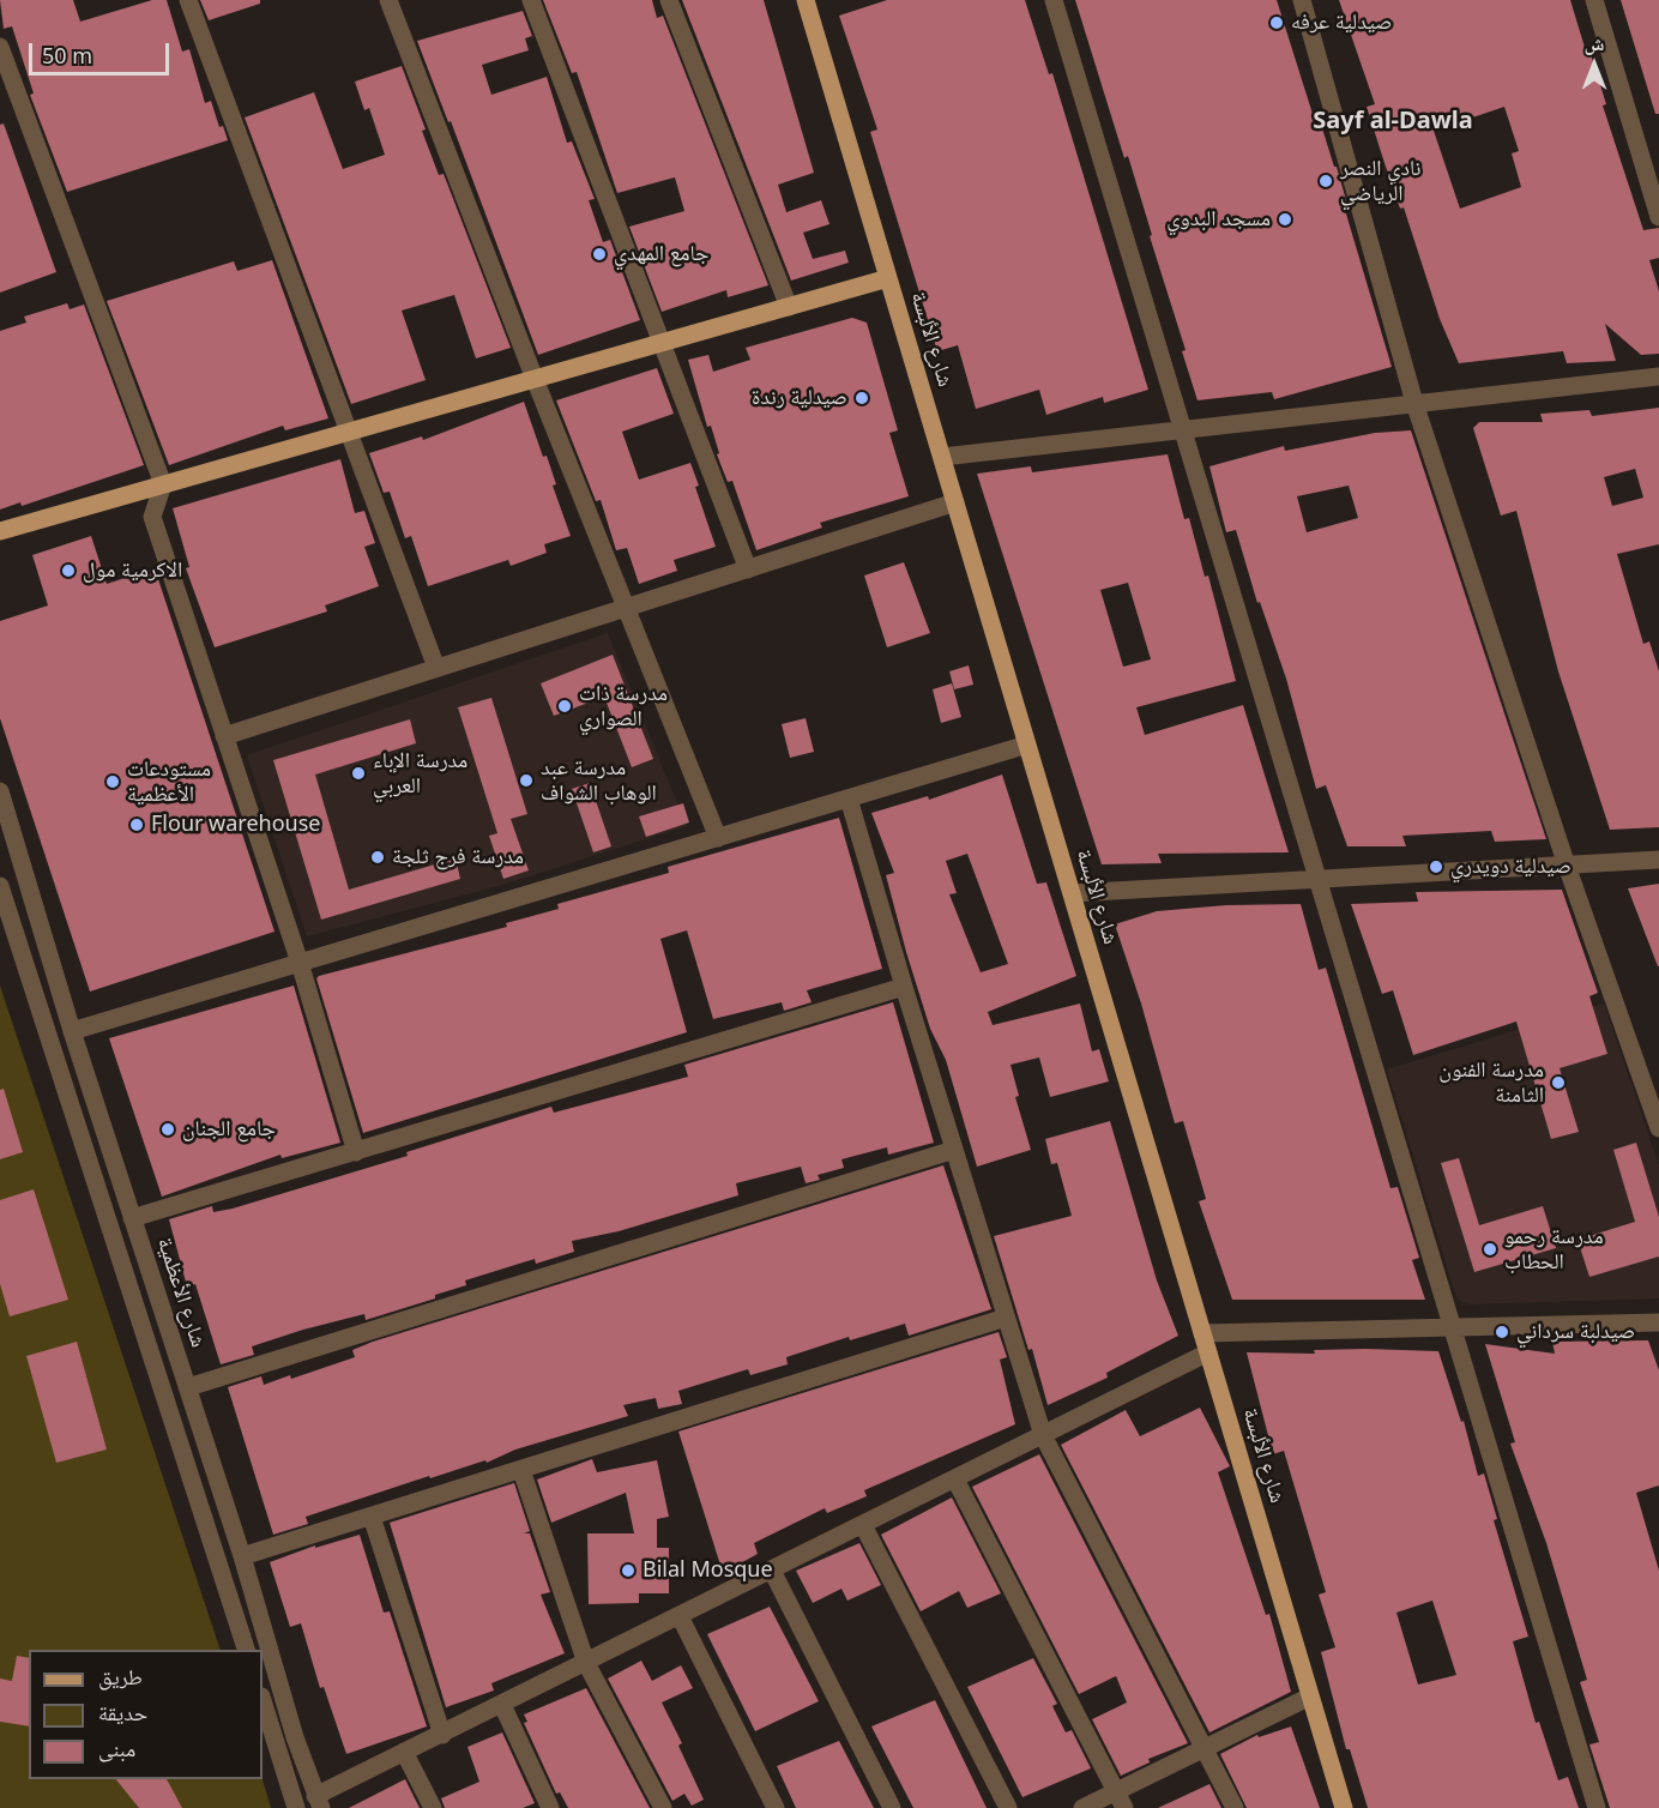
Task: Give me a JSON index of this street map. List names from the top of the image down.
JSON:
{
  "streets": {
    "main road": ["شارع الألبسة"],
    "street": ["شارع الأعظمية"]
  },
  "districts": ["Sayf al-Dawla"],
  "places": [
    "صيدلية عرفه",
    "نادي النصر الرياضي",
    "مسجد البدوي",
    "جامع المهدي",
    "صيدلية رندة",
    "الاكرمية مول",
    "مدرسة ذات الصواري",
    "مدرسة الإباء العربي",
    "مدرسة عبد الوهاب الشواف",
    "مستودعات الأعظمية",
    "Flour warehouse",
    "مدرسة فرج ثلجة",
    "صيدلية دويدري",
    "مدرسة الفنون الثامنة",
    "جامع الجنان",
    "مدرسة رحمو الحطاب",
    "صيدلبة سرداني",
    "Bilal Mosque"
  ],
  "legend": ["طريق", "حديقة", "مبنى"],
  "scale_bar": "50 m",
  "north": "top"
}
